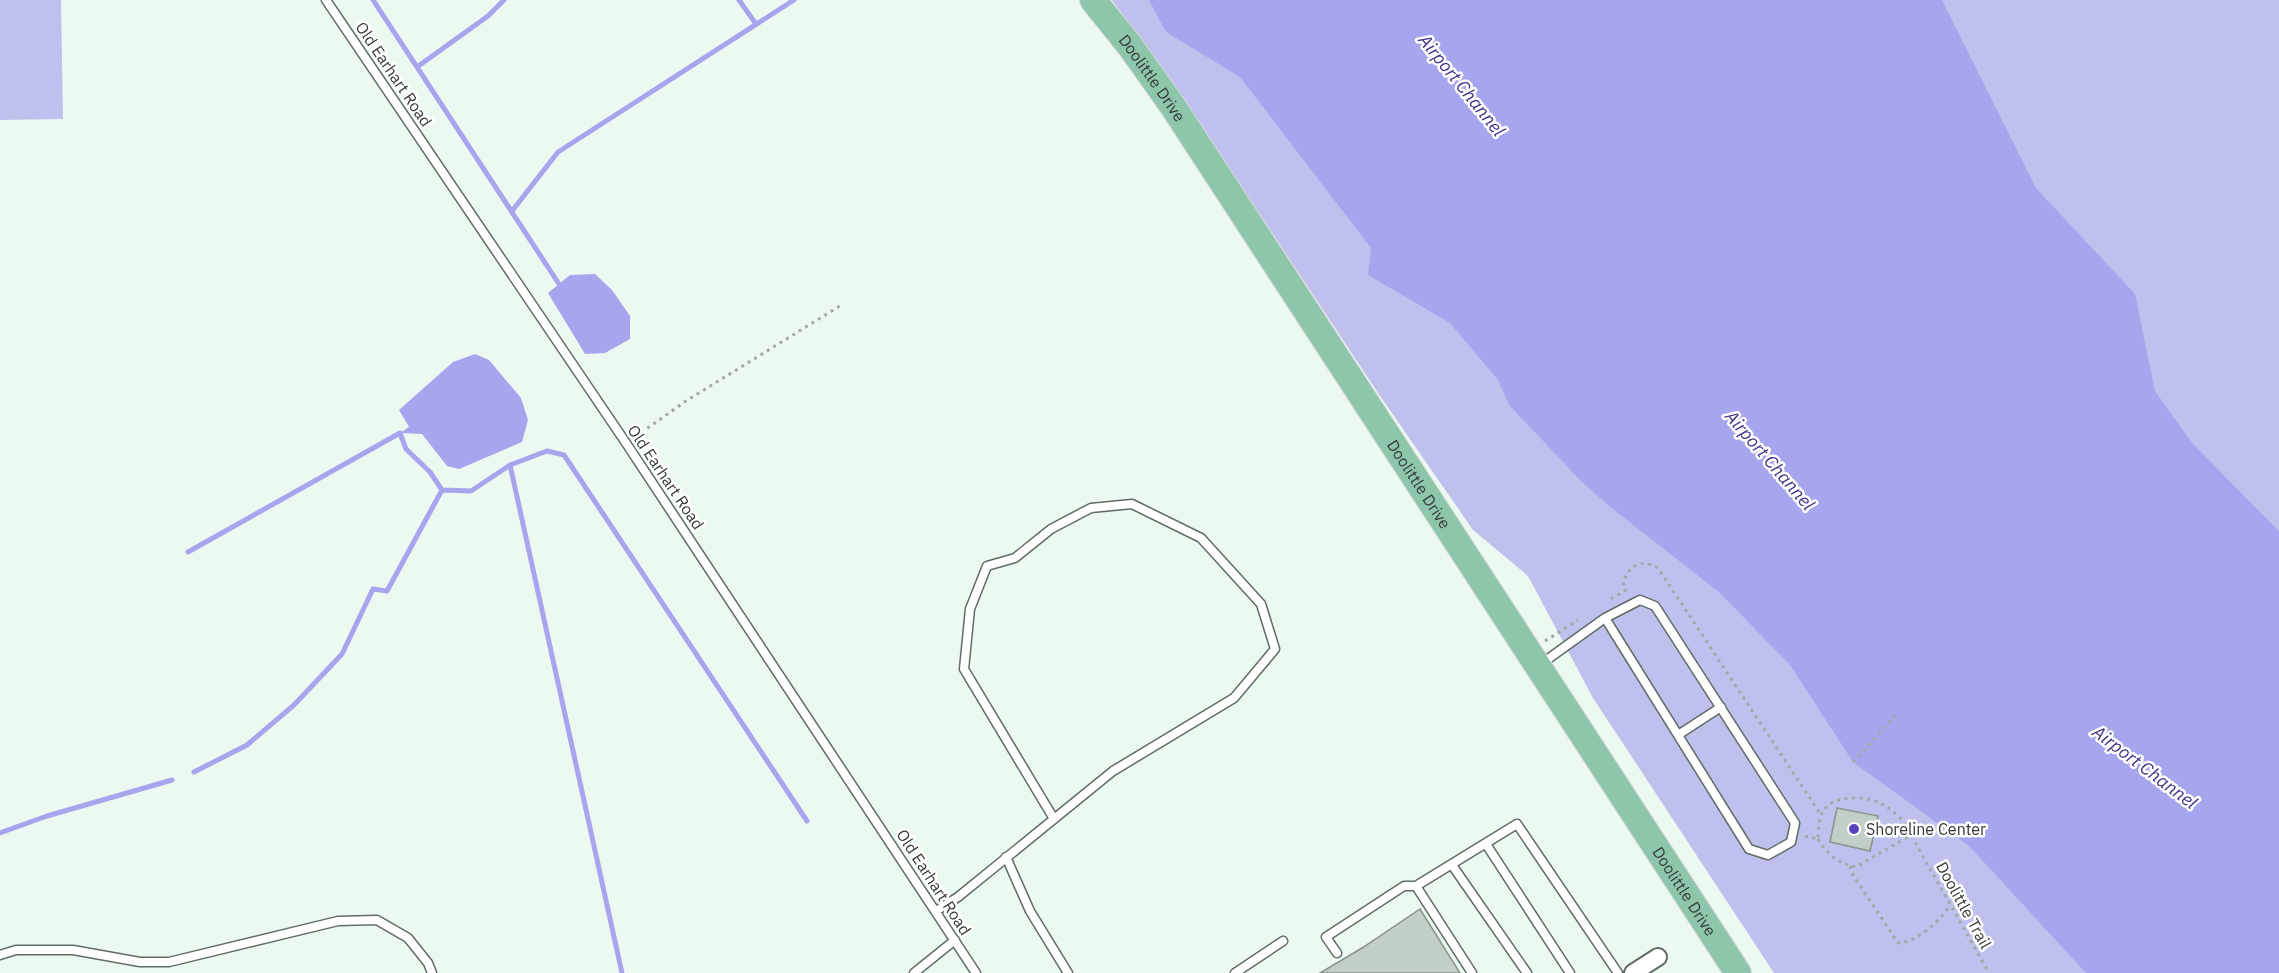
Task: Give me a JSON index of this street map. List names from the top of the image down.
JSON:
{
  "streets": {
    "main road": ["Doolittle Drive"],
    "lane": ["Old Earhart Road"],
    "path": ["Doolittle Trail"]
  },
  "water": ["Airport Channel"],
  "places": ["Shoreline Center"]
}
